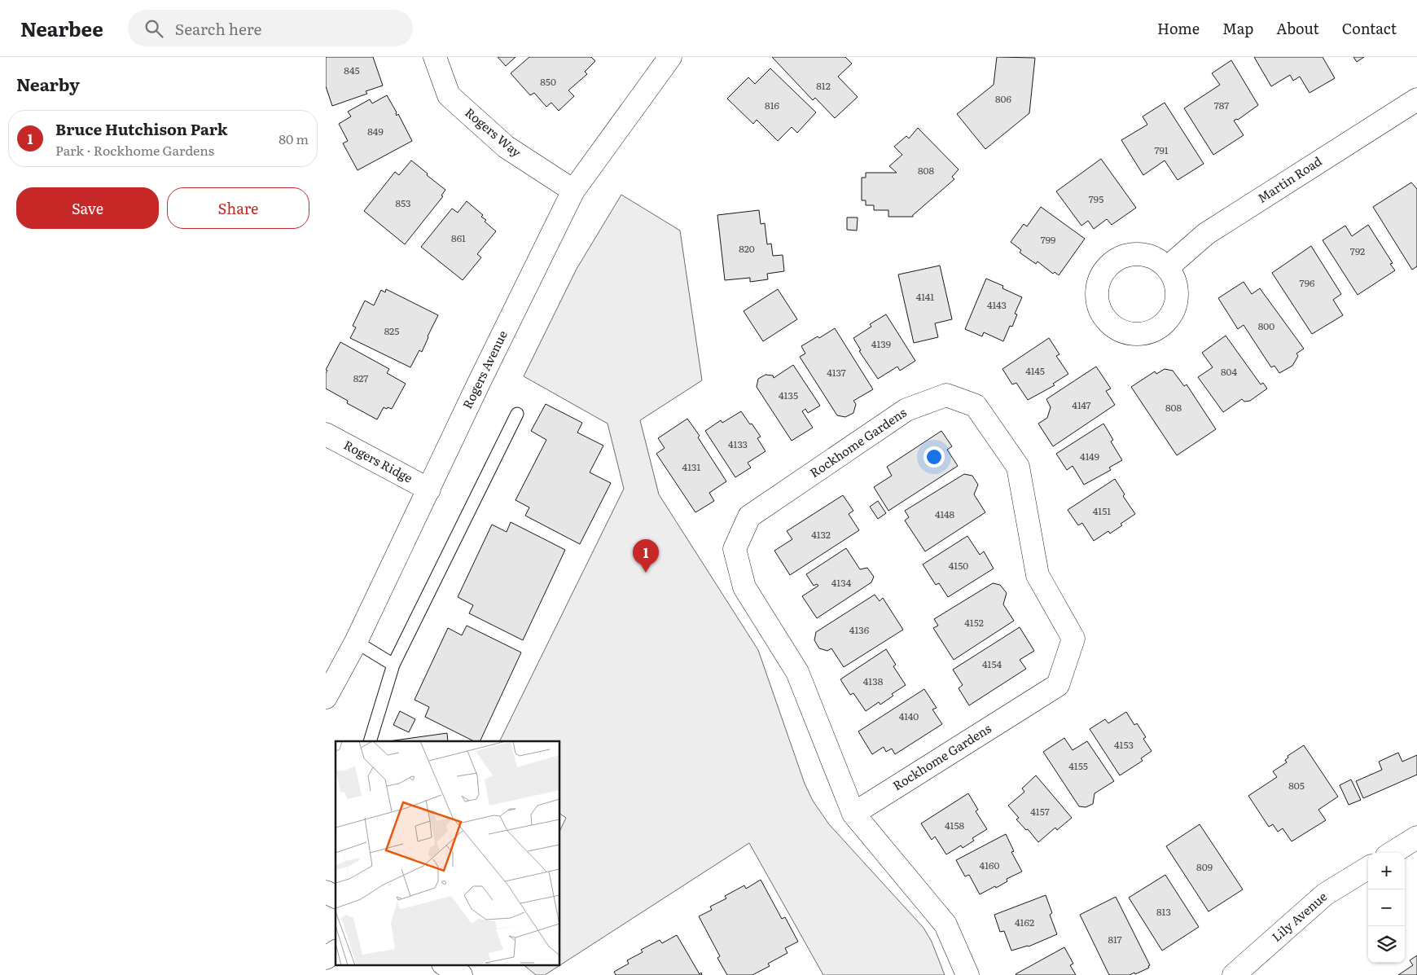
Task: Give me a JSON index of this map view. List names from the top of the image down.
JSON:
{
  "streets": {
    "street": [
      "Rogers Way",
      "Martin Road",
      "Rogers Avenue",
      "Rockhome Gardens",
      "Rogers Ridge",
      "Lily Avenue"
    ]
  },
  "crossings": [
    ["Rogers Way", "Rogers Avenue"],
    ["Rogers Avenue", "Rogers Ridge"]
  ],
  "house_numbers": [
    "845",
    "850",
    "812",
    "806",
    "816",
    "787",
    "849",
    "791",
    "808",
    "795",
    "853",
    "861",
    "799",
    "820",
    "792",
    "796",
    "4141",
    "4143",
    "800",
    "825",
    "4139",
    "4145",
    "804",
    "4137",
    "827",
    "4135",
    "4147",
    "808",
    "4133",
    "4149",
    "4131",
    "4151",
    "4148",
    "4132",
    "4150",
    "4134",
    "4152",
    "4136",
    "4154",
    "4138",
    "4140",
    "4153",
    "4155",
    "805",
    "4157",
    "4158",
    "4160",
    "809",
    "813",
    "4162",
    "817"
  ],
  "page": {
    "header": "Nearbee",
    "search": "Search here",
    "nav": [
      "Home",
      "Map",
      "About",
      "Contact"
    ],
    "heading": "Nearby",
    "list": [
      {
        "mark": "1",
        "name": "Bruce Hutchison Park",
        "note": "Park · Rockhome Gardens",
        "value": "80 m"
      }
    ],
    "buttons": ["Save", "Share"],
    "pins": "1",
    "map_buttons": ["+", "−"]
  }
}
